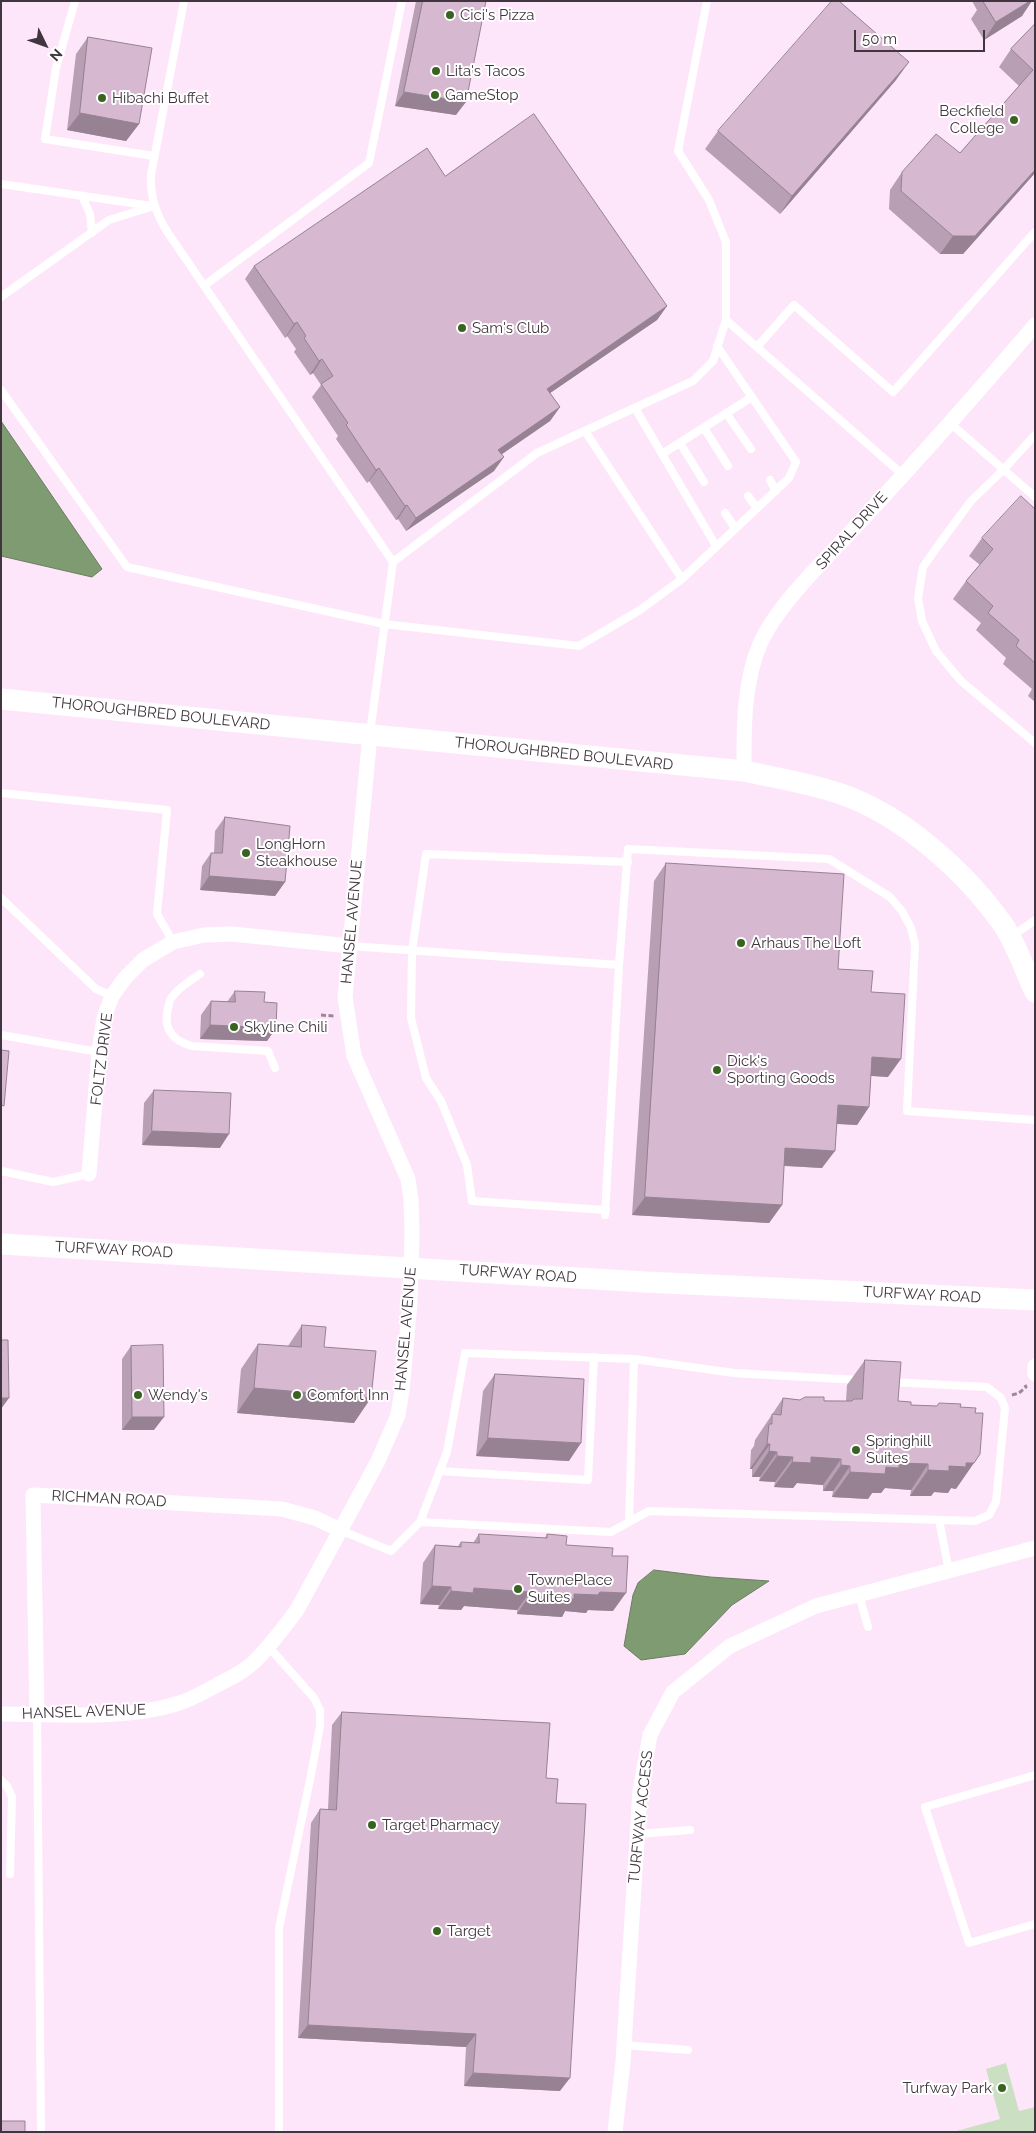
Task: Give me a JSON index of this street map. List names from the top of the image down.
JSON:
{
  "streets": {
    "main road": ["THOROUGHBRED BOULEVARD", "TURFWAY ROAD"],
    "street": [
      "SPIRAL DRIVE",
      "HANSEL AVENUE",
      "FOLTZ DRIVE",
      "RICHMAN ROAD",
      "TURFWAY ACCESS"
    ]
  },
  "crossings": [
    ["SPIRAL DRIVE", "THOROUGHBRED BOULEVARD"],
    ["THOROUGHBRED BOULEVARD", "HANSEL AVENUE"],
    ["HANSEL AVENUE", "FOLTZ DRIVE"],
    ["HANSEL AVENUE", "TURFWAY ROAD"],
    ["HANSEL AVENUE", "RICHMAN ROAD"]
  ],
  "places": [
    "Cici's Pizza",
    "Lita's Tacos",
    "GameStop",
    "Hibachi Buffet",
    "Beckfield College",
    "Sam's Club",
    "LongHorn Steakhouse",
    "Arhaus The Loft",
    "Skyline Chili",
    "Dick's Sporting Goods",
    "Wendy's",
    "Comfort Inn",
    "Springhill Suites",
    "TownePlace Suites",
    "Target Pharmacy",
    "Target",
    "Turfway Park"
  ],
  "scale_bar": "50 m",
  "north": "bottom right"
}
